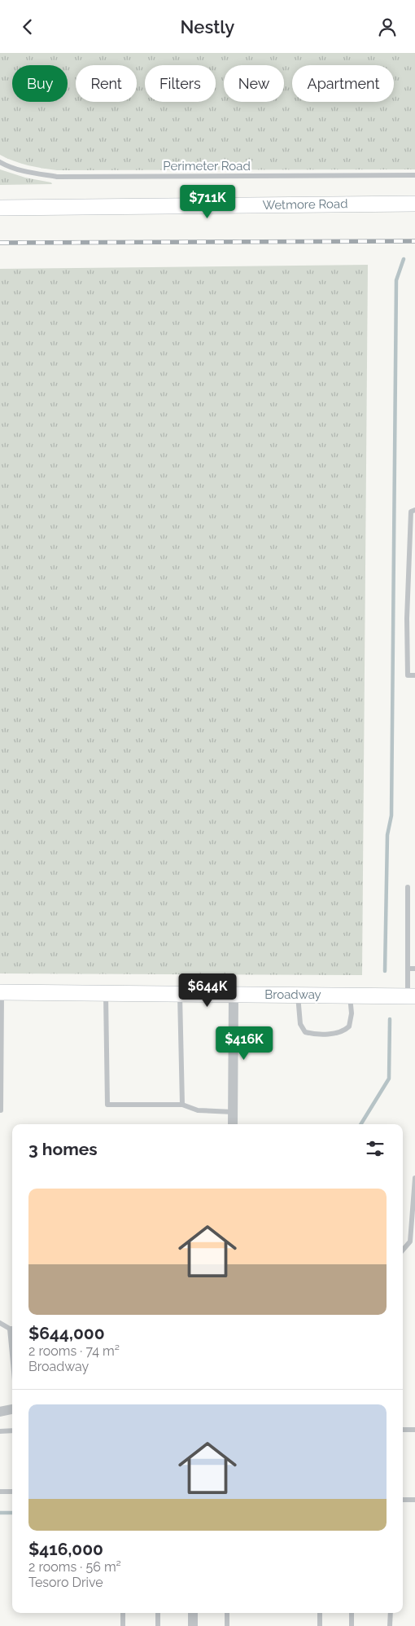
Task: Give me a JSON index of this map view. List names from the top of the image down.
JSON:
{
  "streets": {
    "main road": ["Wetmore Road", "Broadway"],
    "lane": ["Perimeter Road"]
  },
  "page": {
    "header": "Nestly",
    "chip": [
      "Buy",
      "Rent",
      "Filters",
      "New",
      "Apartment"
    ],
    "price": ["$711K", "$644K", "$416K"],
    "heading": "3 homes",
    "list": [
      {
        "name": "$644,000",
        "note": "2 rooms · 74 m² · Broadway"
      },
      {
        "name": "$416,000",
        "note": "2 rooms · 56 m² · Tesoro Drive"
      }
    ]
  }
}
